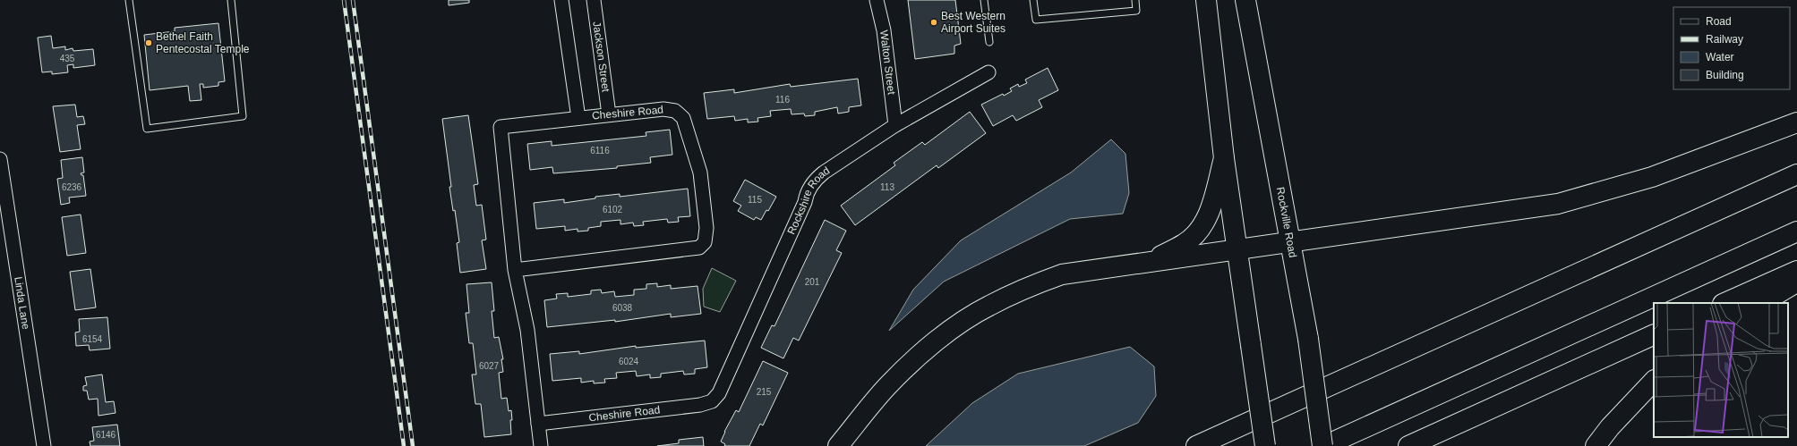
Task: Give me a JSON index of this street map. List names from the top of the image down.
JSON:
{
  "streets": {
    "main road": ["Rockville Road"],
    "street": [
      "Jackson Street",
      "Walton Street",
      "Cheshire Road",
      "Rockshire Road",
      "Linda Lane"
    ]
  },
  "crossings": [
    ["Jackson Street", "Cheshire Road"],
    ["Walton Street", "Rockshire Road"],
    ["Cheshire Road", "Rockshire Road"]
  ],
  "places": ["Best Western Airport Suites", "Bethel Faith Pentecostal Temple"],
  "house_numbers": [
    "435",
    "116",
    "6116",
    "6236",
    "113",
    "115",
    "6102",
    "201",
    "6038",
    "6154",
    "6024",
    "6027",
    "215",
    "6146"
  ],
  "legend": [
    "Road",
    "Railway",
    "Water",
    "Building"
  ]
}
